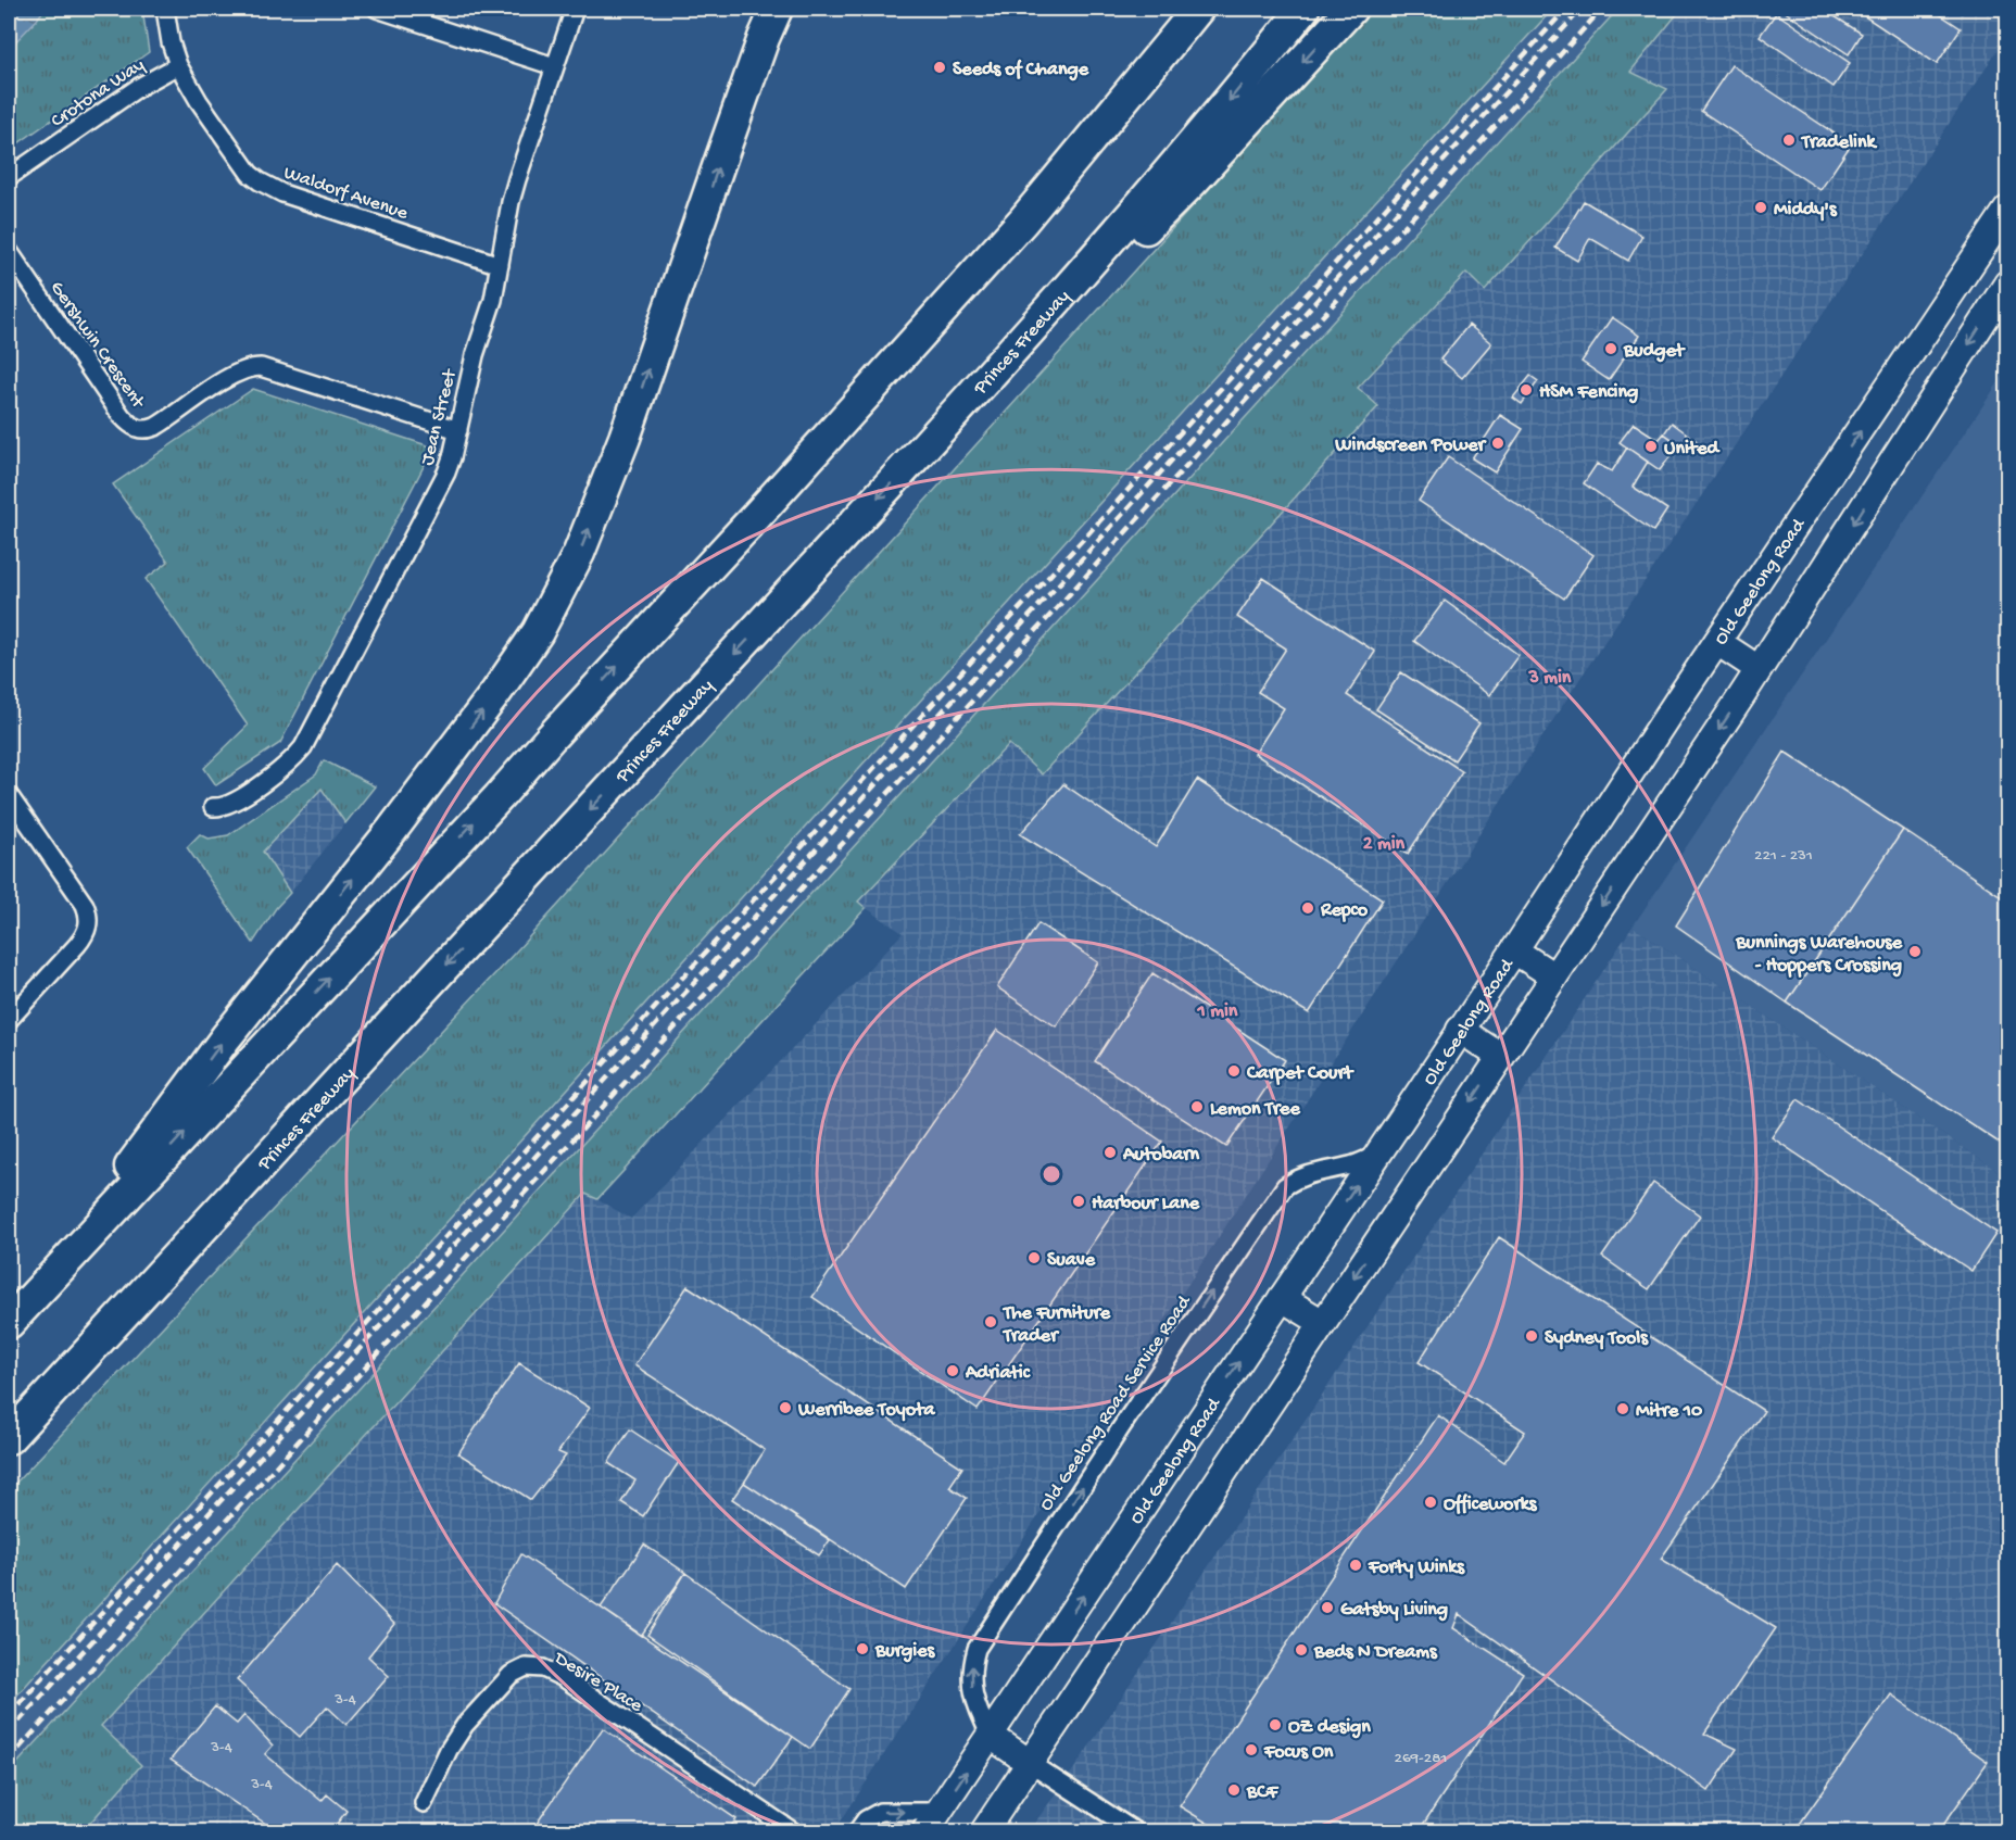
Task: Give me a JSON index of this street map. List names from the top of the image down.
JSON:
{
  "streets": {
    "highway": ["Princes Freeway"],
    "main road": ["Old Geelong Road"],
    "street": [
      "Crotona Way",
      "Waldorf Avenue",
      "Gershwin Crescent",
      "Jean Street",
      "Old Geelong Road Service Road",
      "Desire Place"
    ]
  },
  "crossings": [
    ["Crotona Way", "Waldorf Avenue"],
    ["Waldorf Avenue", "Jean Street"],
    ["Gershwin Crescent", "Jean Street"],
    ["Old Geelong Road", "Old Geelong Road Service Road"]
  ],
  "one_way": ["Old Geelong Road Service Road"],
  "places": [
    "Seeds of Change",
    "Tradelink",
    "Middy's",
    "Budget",
    "HSM Fencing",
    "Windscreen Power",
    "United",
    "Repco",
    "Bunnings Warehouse - Hoppers Crossing",
    "Carpet Court",
    "Lemon Tree",
    "Autobarn",
    "Harbour Lane",
    "Suave",
    "The Furniture Trader",
    "Sydney Tools",
    "Adriatic",
    "Werribee Toyota",
    "Mitre 10",
    "Officeworks",
    "Forty Winks",
    "Gatsby Living",
    "Burgies",
    "Beds N Dreams",
    "OZ design",
    "Focus On",
    "BCF"
  ],
  "house_numbers": [
    "221 - 231",
    "3-4",
    "3-4",
    "269-281",
    "3-4"
  ],
  "rings": ["3 min", "2 min", "1 min"]
}
